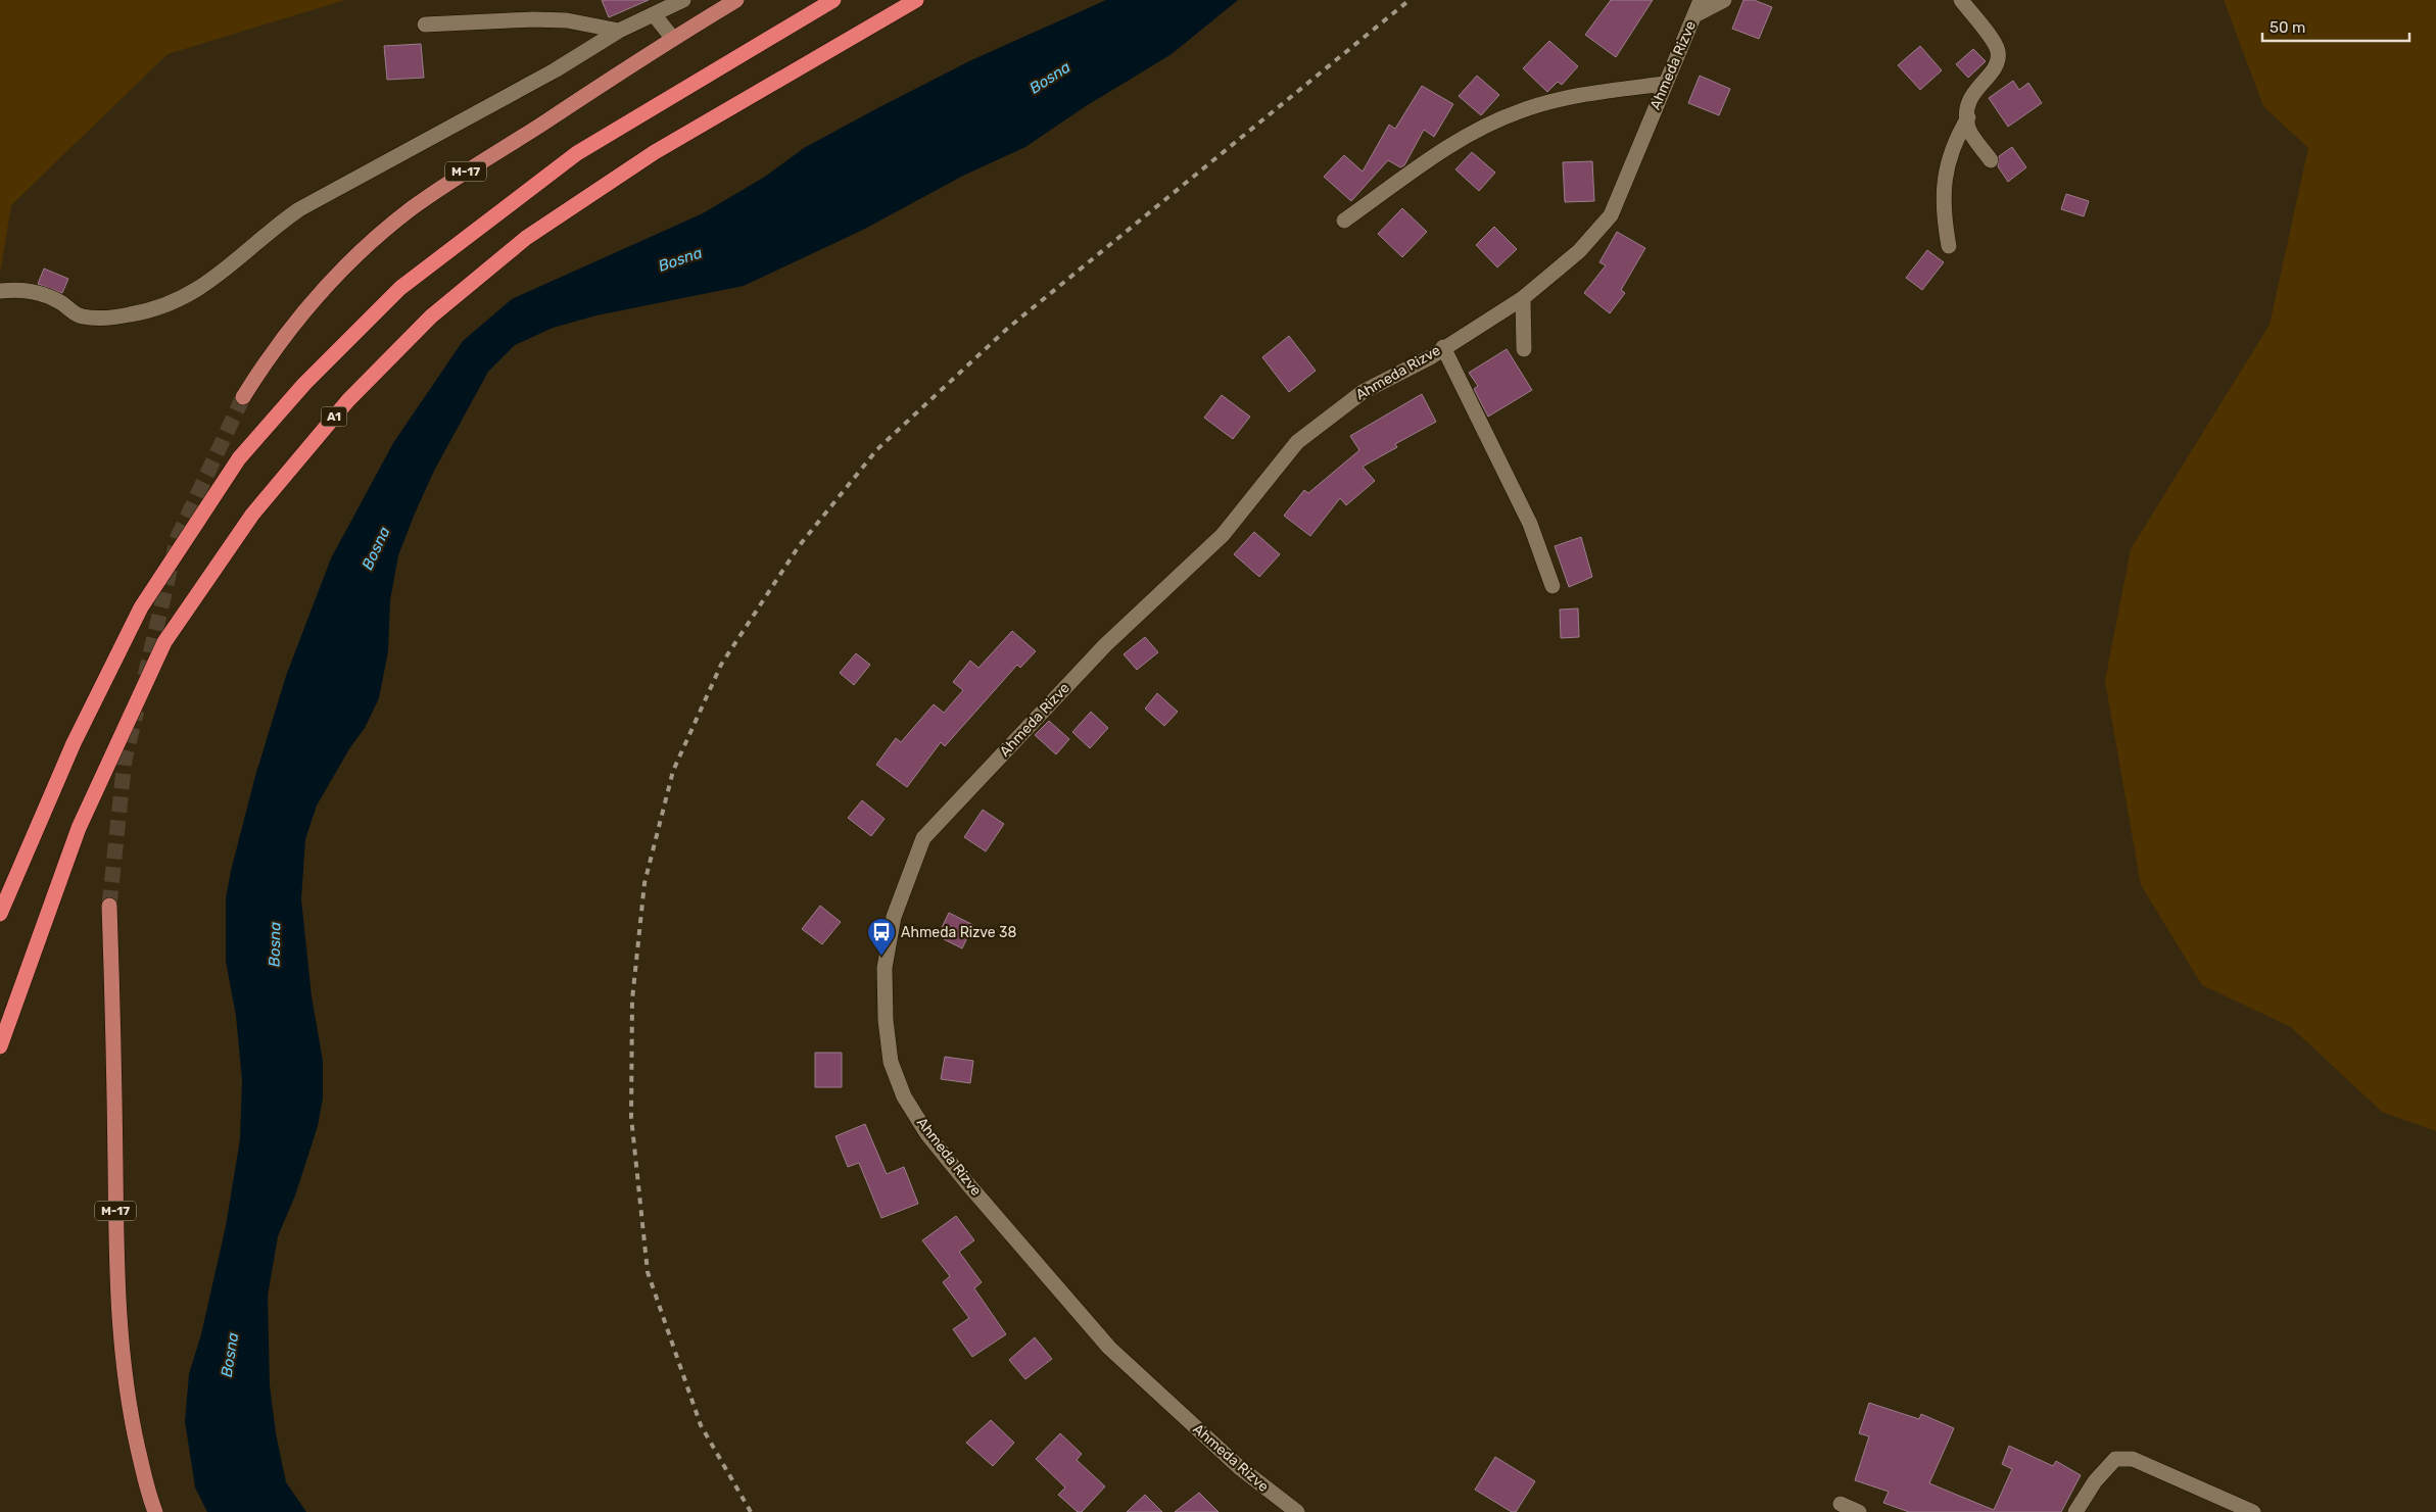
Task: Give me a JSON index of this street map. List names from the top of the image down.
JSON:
{
  "streets": {
    "highway": ["A1"],
    "main road": ["M-17"],
    "street": ["Ahmeda Rizve"]
  },
  "water": ["Bosna"],
  "places": {
    "bus stop": ["Ahmeda Rizve 38"]
  },
  "scale_bar": "50 m"
}
